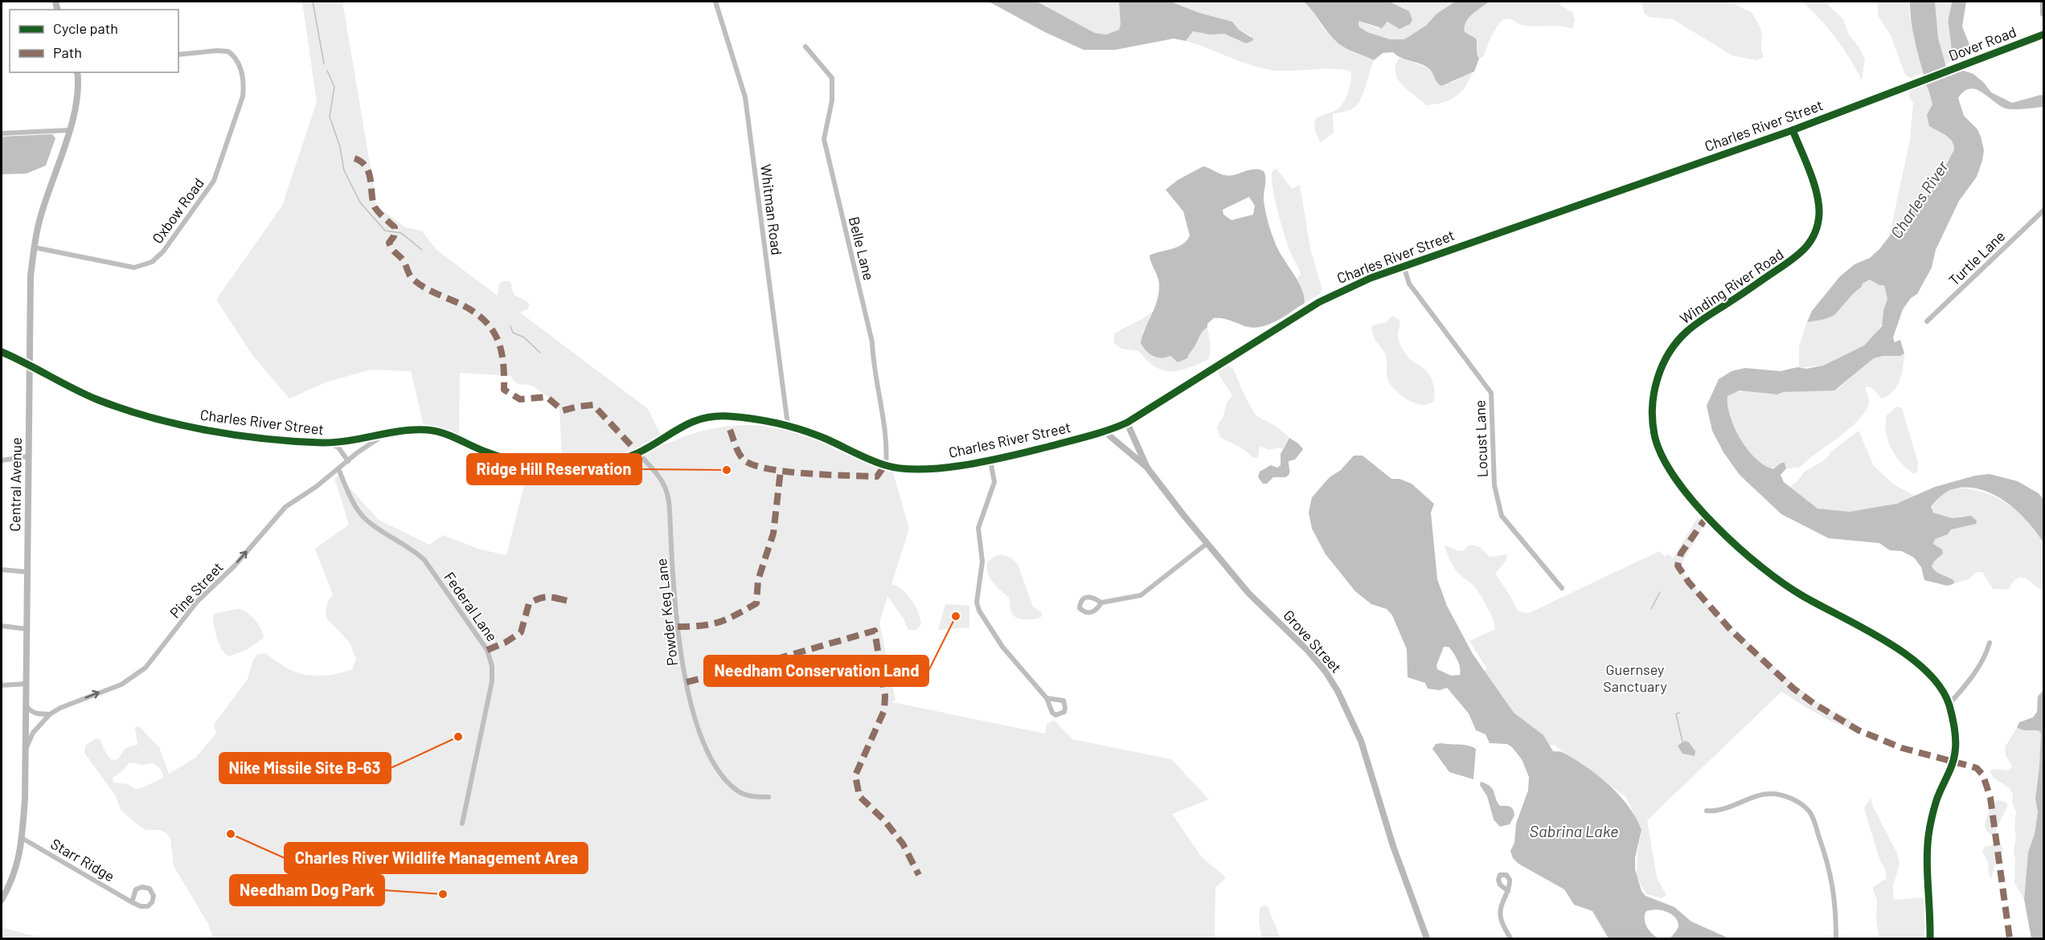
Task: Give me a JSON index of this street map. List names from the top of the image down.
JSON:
{
  "streets": {
    "street": [
      "Dover Road",
      "Charles River Street",
      "Whitman Road",
      "Oxbow Road",
      "Belle Lane",
      "Turtle Lane",
      "Winding River Road",
      "Locust Lane",
      "Central Avenue",
      "Pine Street",
      "Federal Lane",
      "Powder Keg Lane",
      "Grove Street",
      "Starr Ridge"
    ]
  },
  "crossings": [
    ["Dover Road", "Charles River Street"],
    ["Charles River Street", "Whitman Road"],
    ["Charles River Street", "Belle Lane"],
    ["Charles River Street", "Winding River Road"],
    ["Charles River Street", "Locust Lane"],
    ["Charles River Street", "Central Avenue"],
    ["Charles River Street", "Pine Street"],
    ["Charles River Street", "Powder Keg Lane"],
    ["Charles River Street", "Grove Street"],
    ["Oxbow Road", "Central Avenue"],
    ["Central Avenue", "Pine Street"],
    ["Central Avenue", "Starr Ridge"],
    ["Pine Street", "Federal Lane"]
  ],
  "one_way": ["Pine Street"],
  "water": ["Charles River", "Sabrina Lake"],
  "parks": ["Guernsey Sanctuary"],
  "places": [
    "Ridge Hill Reservation",
    "Needham Conservation Land",
    "Nike Missile Site B-63",
    "Charles River Wildlife Management Area",
    "Needham Dog Park"
  ],
  "legend": ["Cycle path", "Path"]
}
